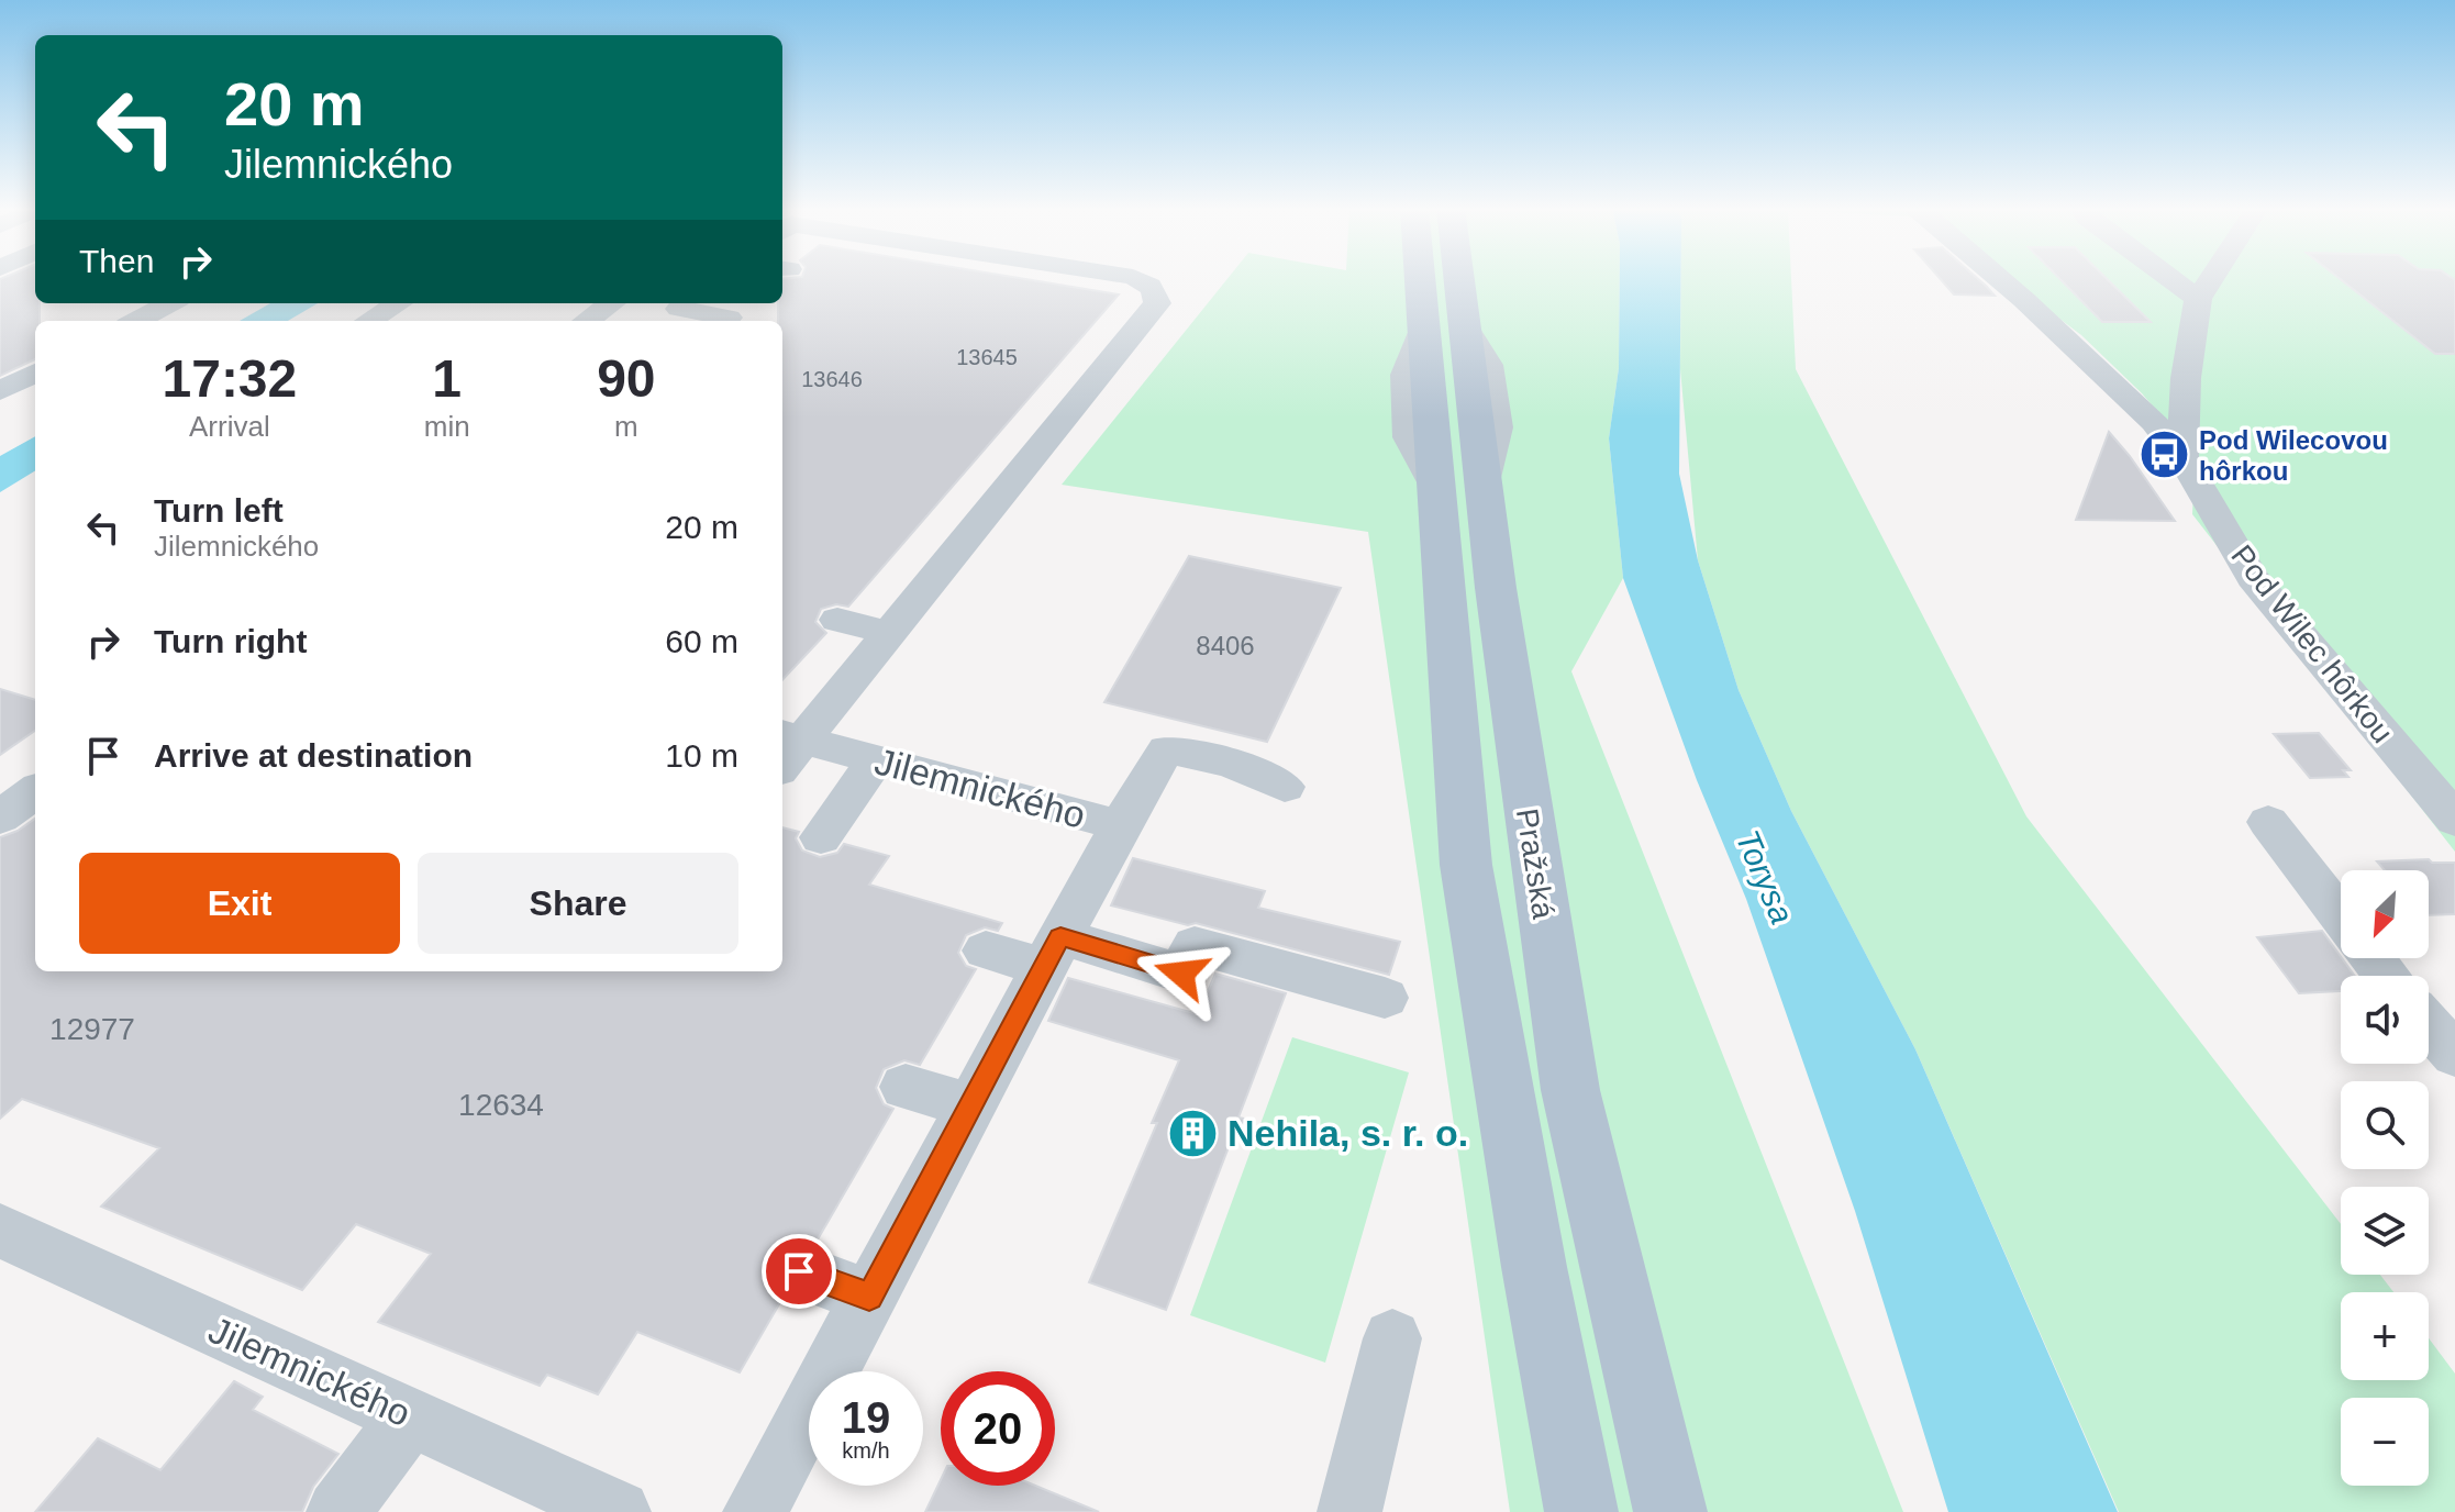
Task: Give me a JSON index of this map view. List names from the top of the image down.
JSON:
{
  "streets": {
    "main road": ["Pražská"],
    "street": ["Pod Wilec hôrkou", "Jilemnického"]
  },
  "water": ["Torysa"],
  "places": {
    "bus stop": ["Pod Wilecovou hôrkou"],
    "building": ["Nehila, s. r. o."]
  },
  "house_numbers": [
    "13645",
    "13646",
    "8406",
    "12977",
    "12634"
  ],
  "north": "bottom left",
  "page": {
    "turn": ["20 m", "Jilemnického"],
    "then": "Then",
    "eta": [
      "17:32",
      "Arrival",
      "1",
      "min",
      "90",
      "m"
    ],
    "list": [
      {
        "name": "Turn left",
        "note": "Jilemnického",
        "value": "20 m"
      },
      {
        "name": "Turn right",
        "value": "60 m"
      },
      {
        "name": "Arrive at destination",
        "value": "10 m"
      }
    ],
    "buttons": ["Exit", "Share"],
    "map_buttons": ["+", "−"],
    "speed": "19 km/h",
    "limit": "20"
  }
}
